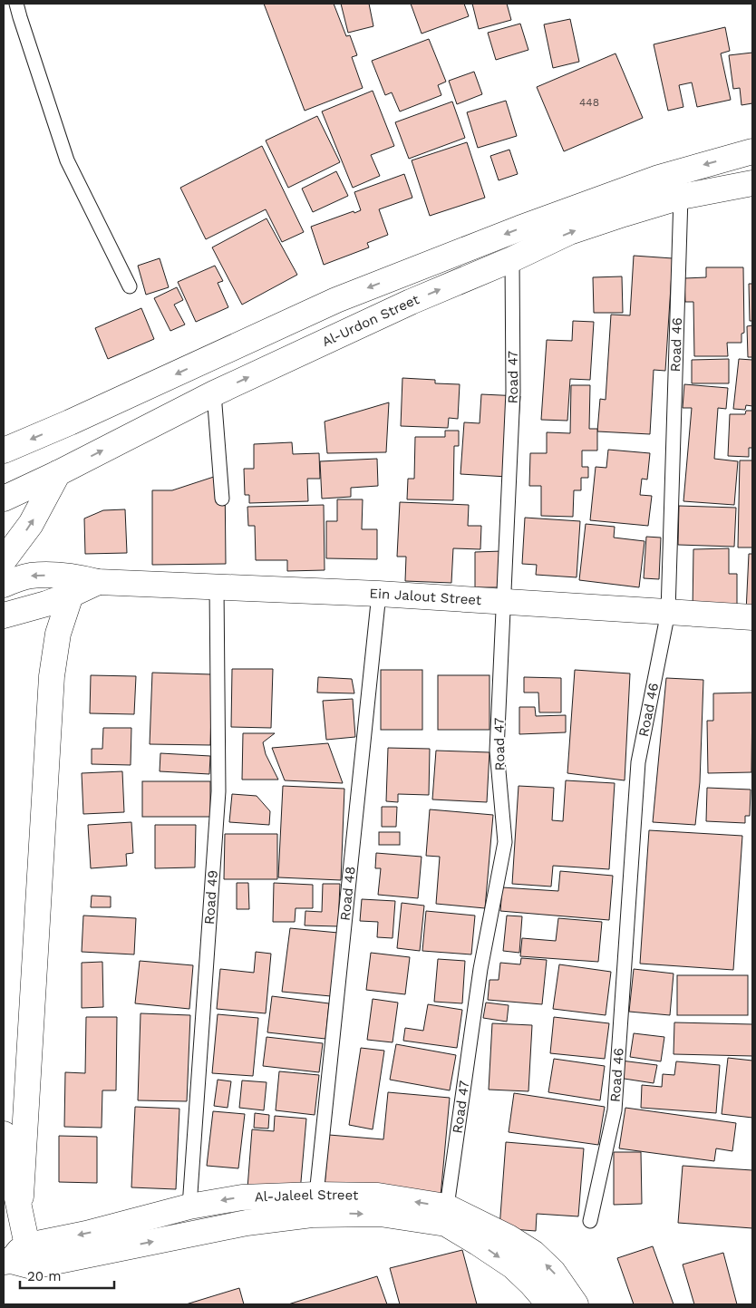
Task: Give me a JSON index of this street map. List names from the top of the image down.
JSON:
{
  "streets": {
    "main road": ["Al-Urdon Street", "Ein Jalout Street", "Al-Jaleel Street"],
    "lane": [
      "Road 46",
      "Road 47",
      "Road 48",
      "Road 49"
    ]
  },
  "crossings": [
    ["Al-Urdon Street", "Road 46"],
    ["Al-Urdon Street", "Road 47"],
    ["Road 46", "Ein Jalout Street"],
    ["Road 47", "Ein Jalout Street"],
    ["Road 47", "Al-Jaleel Street"],
    ["Ein Jalout Street", "Road 48"],
    ["Ein Jalout Street", "Road 49"],
    ["Road 48", "Al-Jaleel Street"],
    ["Road 49", "Al-Jaleel Street"]
  ],
  "house_numbers": ["448"],
  "scale_bar": "20 m"
}
